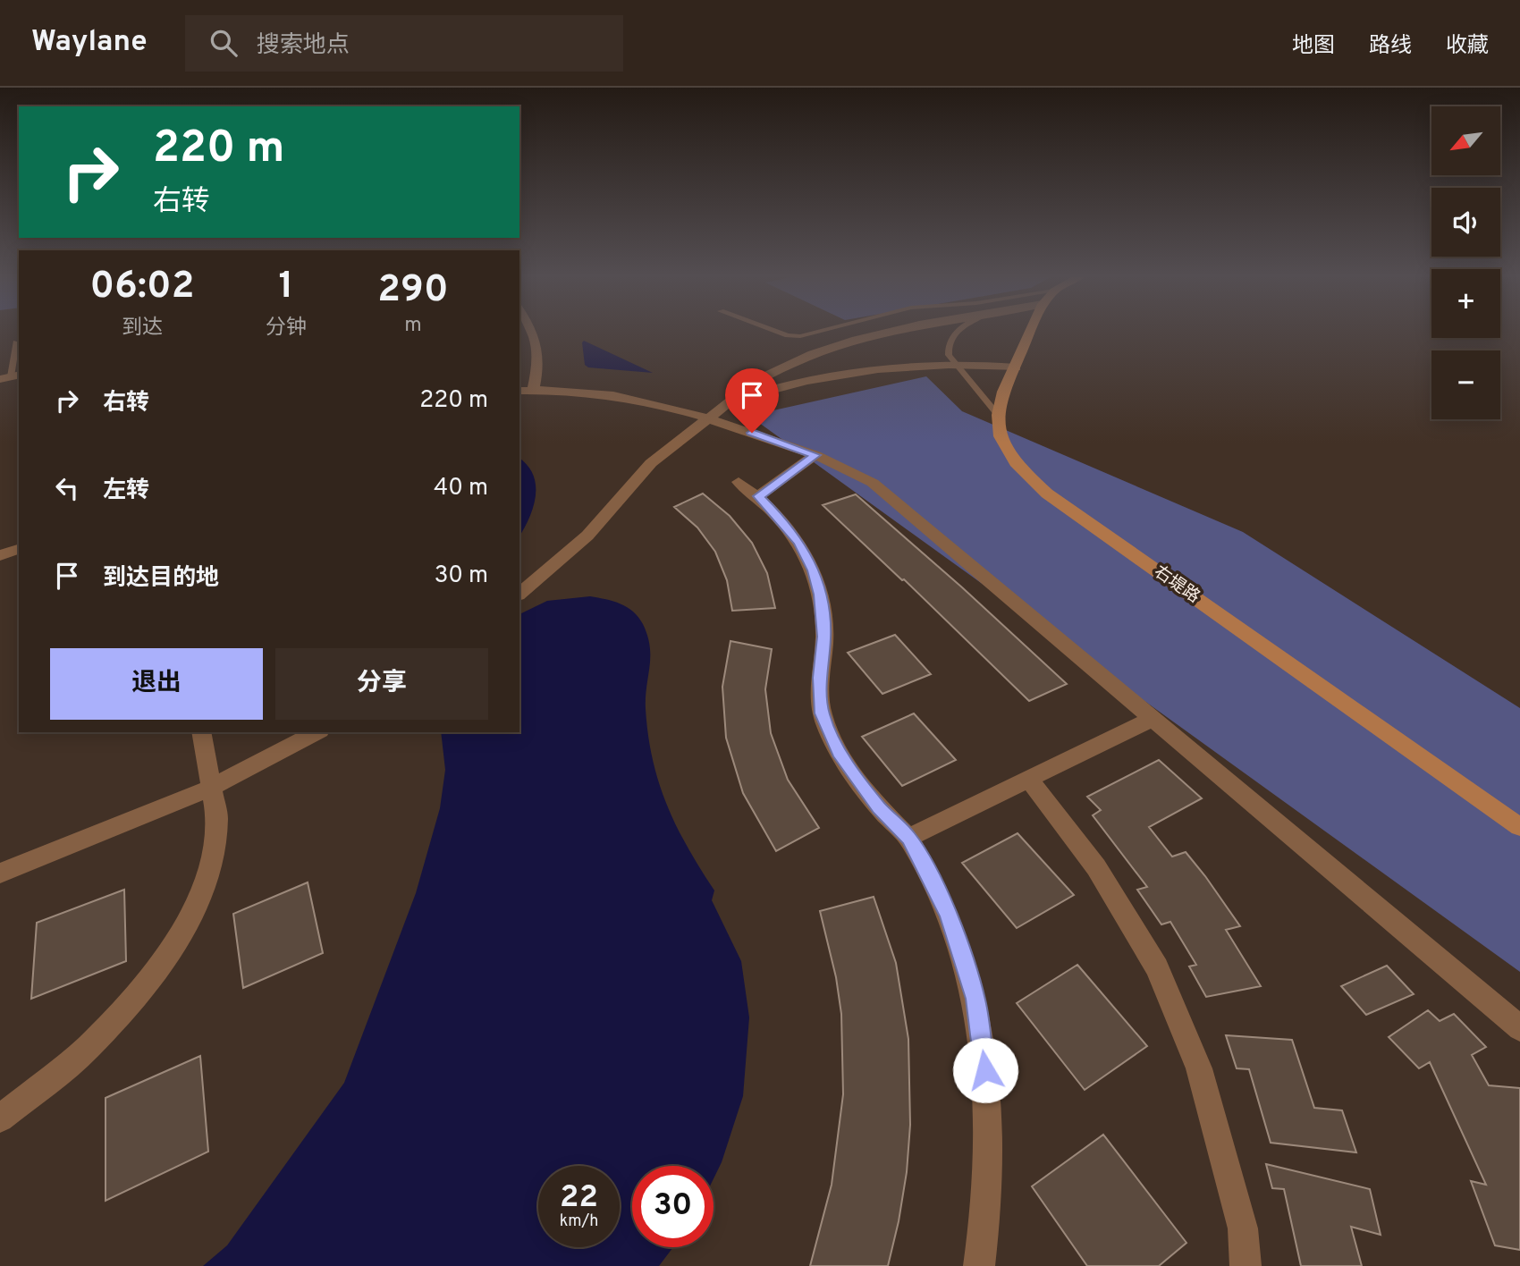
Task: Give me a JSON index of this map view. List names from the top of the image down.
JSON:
{
  "streets": {
    "main road": ["右堤路"]
  },
  "north": "bottom left",
  "page": {
    "header": "Waylane",
    "search": "搜索地点",
    "nav": ["地图", "路线", "收藏"],
    "map_buttons": ["+", "−"],
    "turn": ["220 m", "右转"],
    "eta": [
      "06:02",
      "到达",
      "1",
      "分钟",
      "290",
      "m"
    ],
    "list": [
      {
        "name": "右转",
        "value": "220 m"
      },
      {
        "name": "左转",
        "value": "40 m"
      },
      {
        "name": "到达目的地",
        "value": "30 m"
      }
    ],
    "buttons": ["退出", "分享"],
    "speed": "22 km/h",
    "limit": "30"
  }
}
